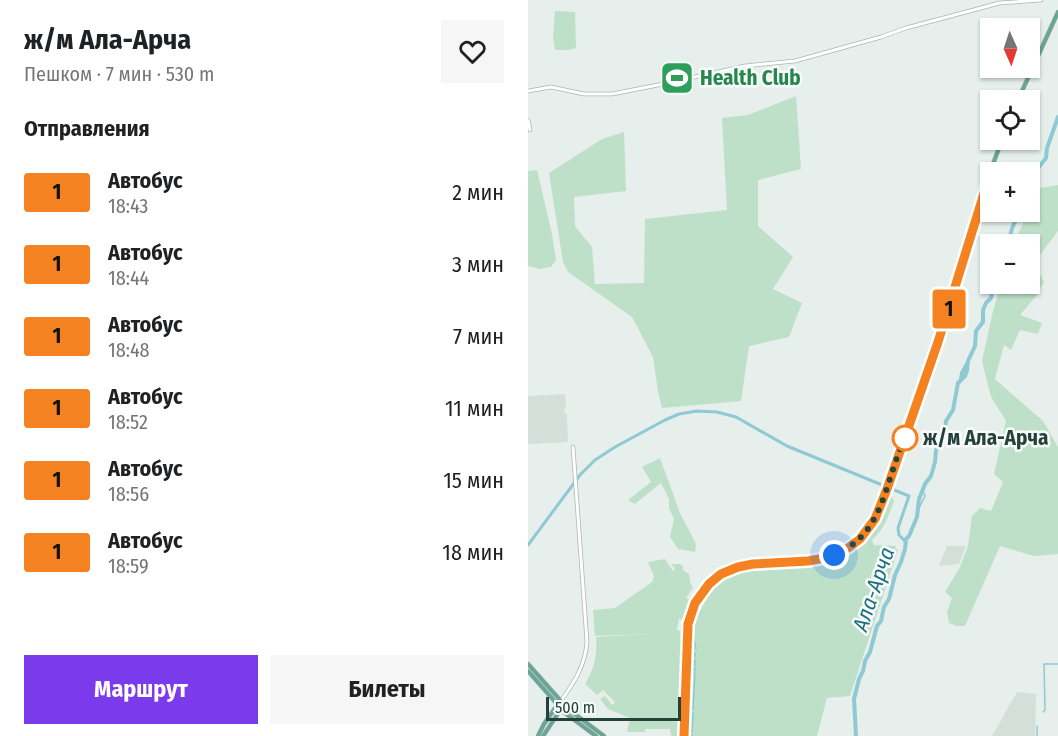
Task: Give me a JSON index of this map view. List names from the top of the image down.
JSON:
{
  "water": ["Ала-Арча"],
  "places": {
    "sports": ["Health Club"],
    "other": ["ж/м Ала-Арча"]
  },
  "lines": ["bus line 1"],
  "scale_bar": "500 m",
  "north": "bottom",
  "page": {
    "heading": [
      ["ж/м Ала-Арча", "Пешком · 7 мин · 530 m"],
      "Отправления"
    ],
    "on_map": "1",
    "map_buttons": ["+", "−"],
    "list": [
      {
        "mark": "1",
        "name": "Автобус",
        "note": "18:43",
        "value": "2 мин"
      },
      {
        "mark": "1",
        "name": "Автобус",
        "note": "18:44",
        "value": "3 мин"
      },
      {
        "mark": "1",
        "name": "Автобус",
        "note": "18:48",
        "value": "7 мин"
      },
      {
        "mark": "1",
        "name": "Автобус",
        "note": "18:52",
        "value": "11 мин"
      },
      {
        "mark": "1",
        "name": "Автобус",
        "note": "18:56",
        "value": "15 мин"
      },
      {
        "mark": "1",
        "name": "Автобус",
        "note": "18:59",
        "value": "18 мин"
      }
    ],
    "buttons": ["Маршрут", "Билеты"],
    "scale": "500 m"
  }
}
